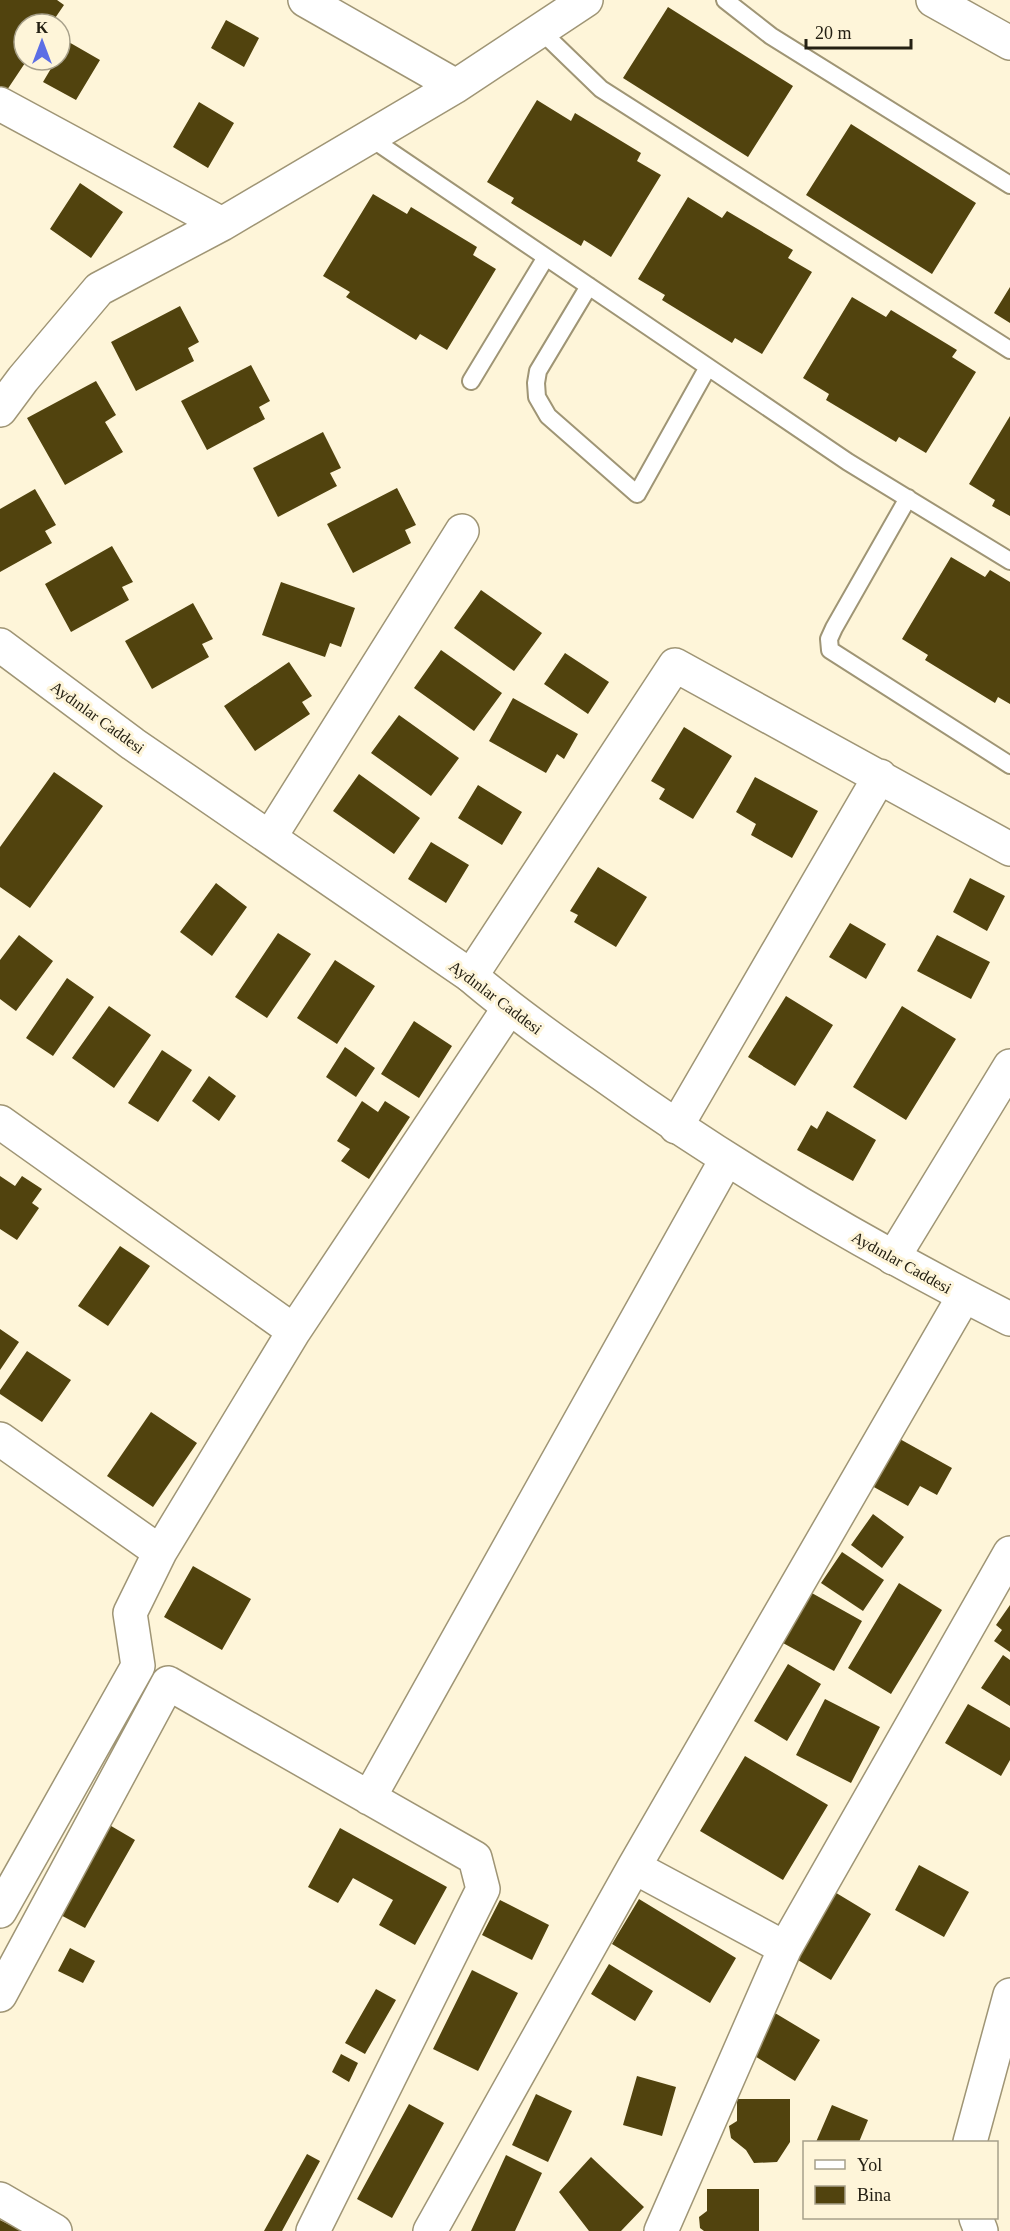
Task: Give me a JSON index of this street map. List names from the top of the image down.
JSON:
{
  "streets": {
    "main road": ["Aydınlar Caddesi"]
  },
  "legend": ["Yol", "Bina"],
  "scale_bar": "20 m",
  "north": "top"
}
